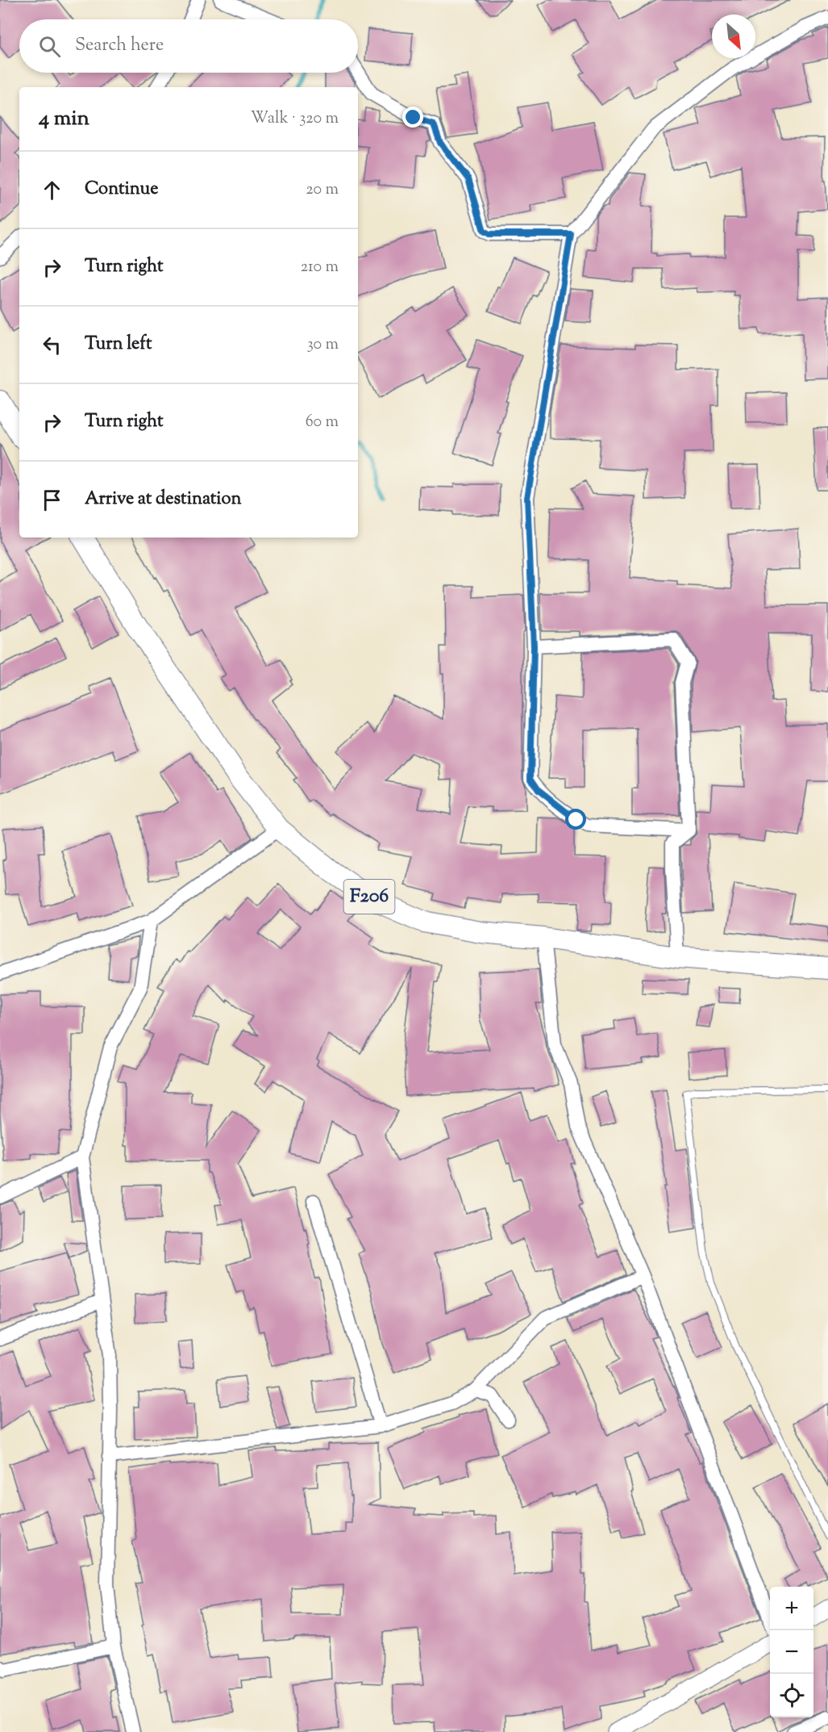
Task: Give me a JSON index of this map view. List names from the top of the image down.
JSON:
{
  "streets": {
    "main road": ["F206"]
  },
  "north": "bottom right",
  "page": {
    "search": "Search here",
    "heading": ["4 min", "Walk · 320 m"],
    "list": [
      ["Continue", "20 m"],
      ["Turn right", "210 m"],
      ["Turn left", "30 m"],
      ["Turn right", "60 m"],
      "Arrive at destination"
    ],
    "map_buttons": ["+", "−"]
  }
}
